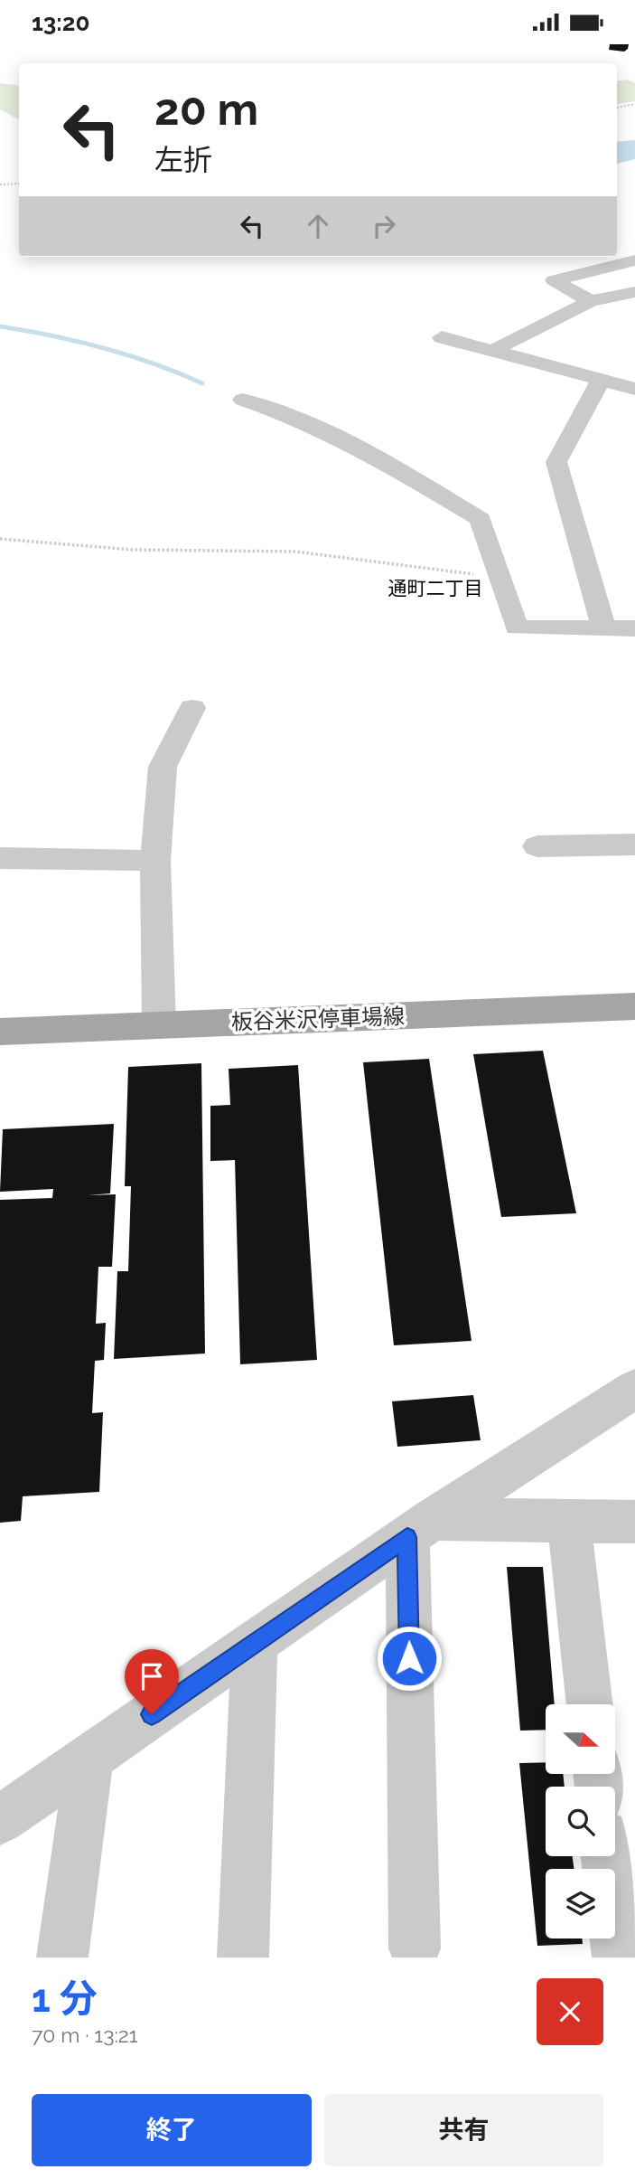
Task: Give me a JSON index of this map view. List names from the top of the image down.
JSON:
{
  "streets": {
    "main road": ["板谷米沢停車場線"]
  },
  "districts": ["通町二丁目"],
  "north": "right",
  "page": {
    "status": "13:20",
    "turn": ["20 m", "左折"],
    "heading": ["1 分", "70 m · 13:21"],
    "buttons": ["終了", "共有"]
  }
}
